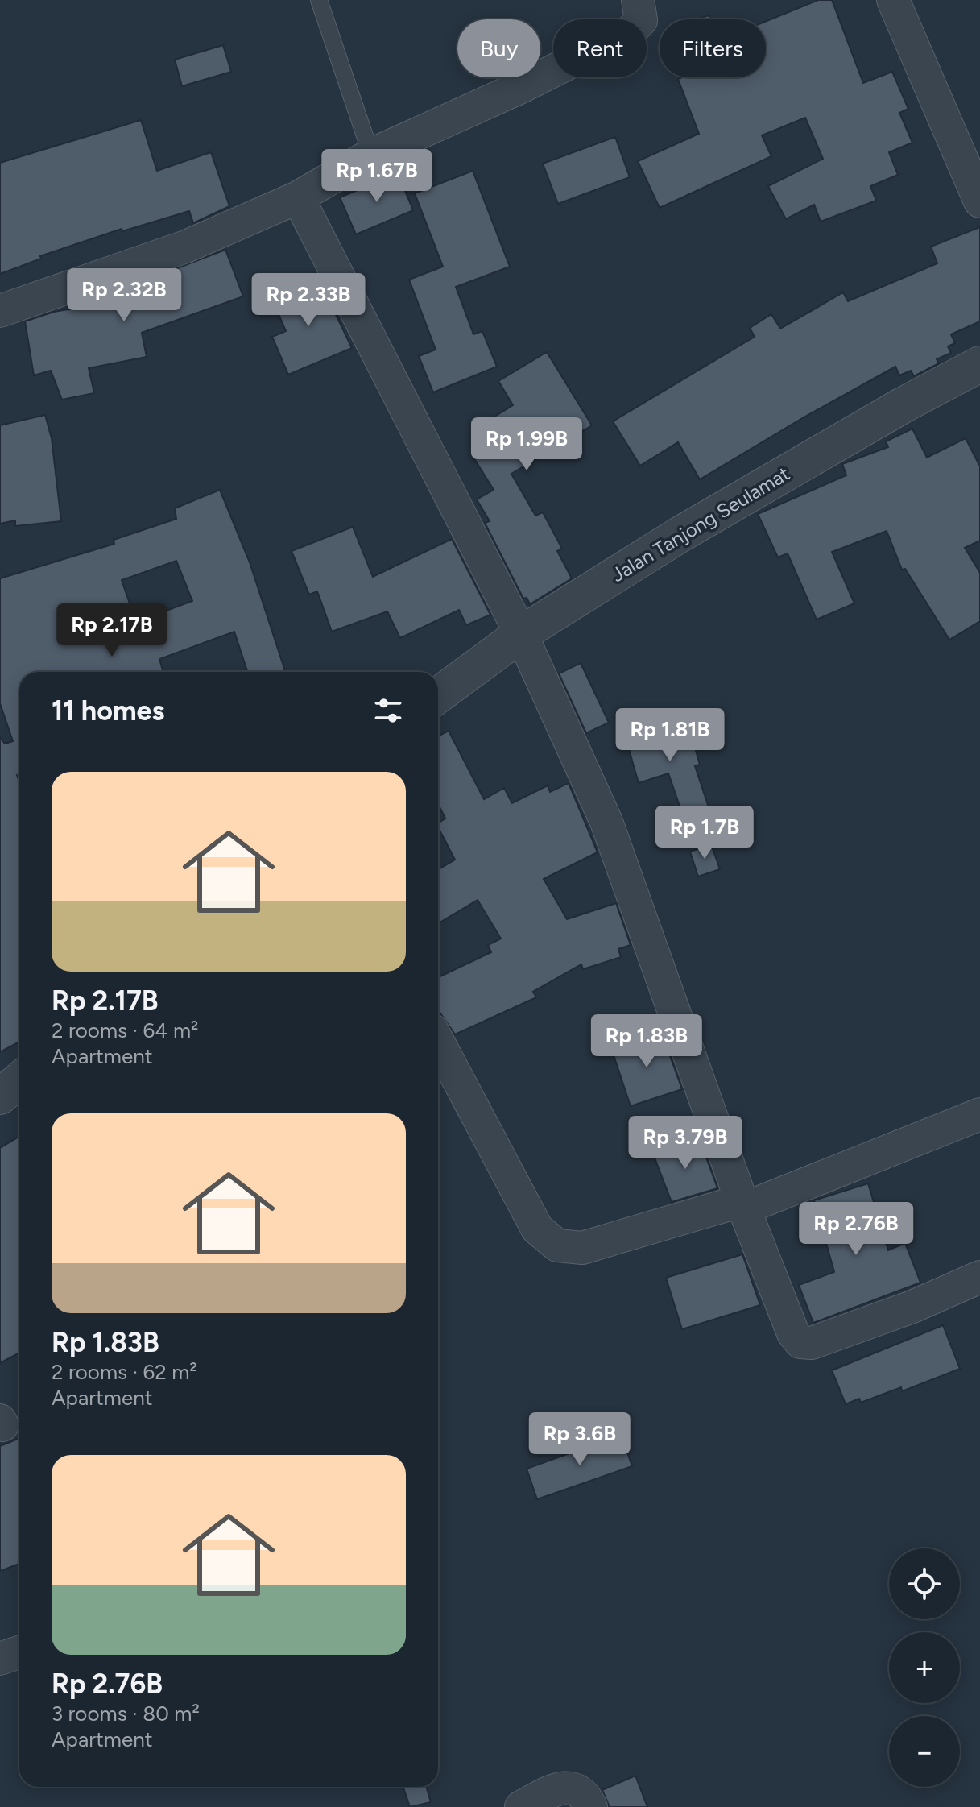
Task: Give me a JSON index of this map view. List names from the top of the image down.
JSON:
{
  "streets": {
    "street": ["Jalan Tanjong Seulamat"]
  },
  "page": {
    "chip": ["Buy", "Rent", "Filters"],
    "price": [
      "Rp 1.67B",
      "Rp 2.32B",
      "Rp 2.33B",
      "Rp 1.99B",
      "Rp 2.17B",
      "Rp 1.81B",
      "Rp 1.7B",
      "Rp 1.83B",
      "Rp 3.79B",
      "Rp 2.76B",
      "Rp 3.6B"
    ],
    "heading": "11 homes",
    "list": [
      {
        "name": "Rp 2.17B",
        "note": "2 rooms · 64 m² · Apartment"
      },
      {
        "name": "Rp 1.83B",
        "note": "2 rooms · 62 m² · Apartment"
      },
      {
        "name": "Rp 2.76B",
        "note": "3 rooms · 80 m² · Apartment"
      }
    ],
    "map_buttons": ["+", "−"]
  }
}
